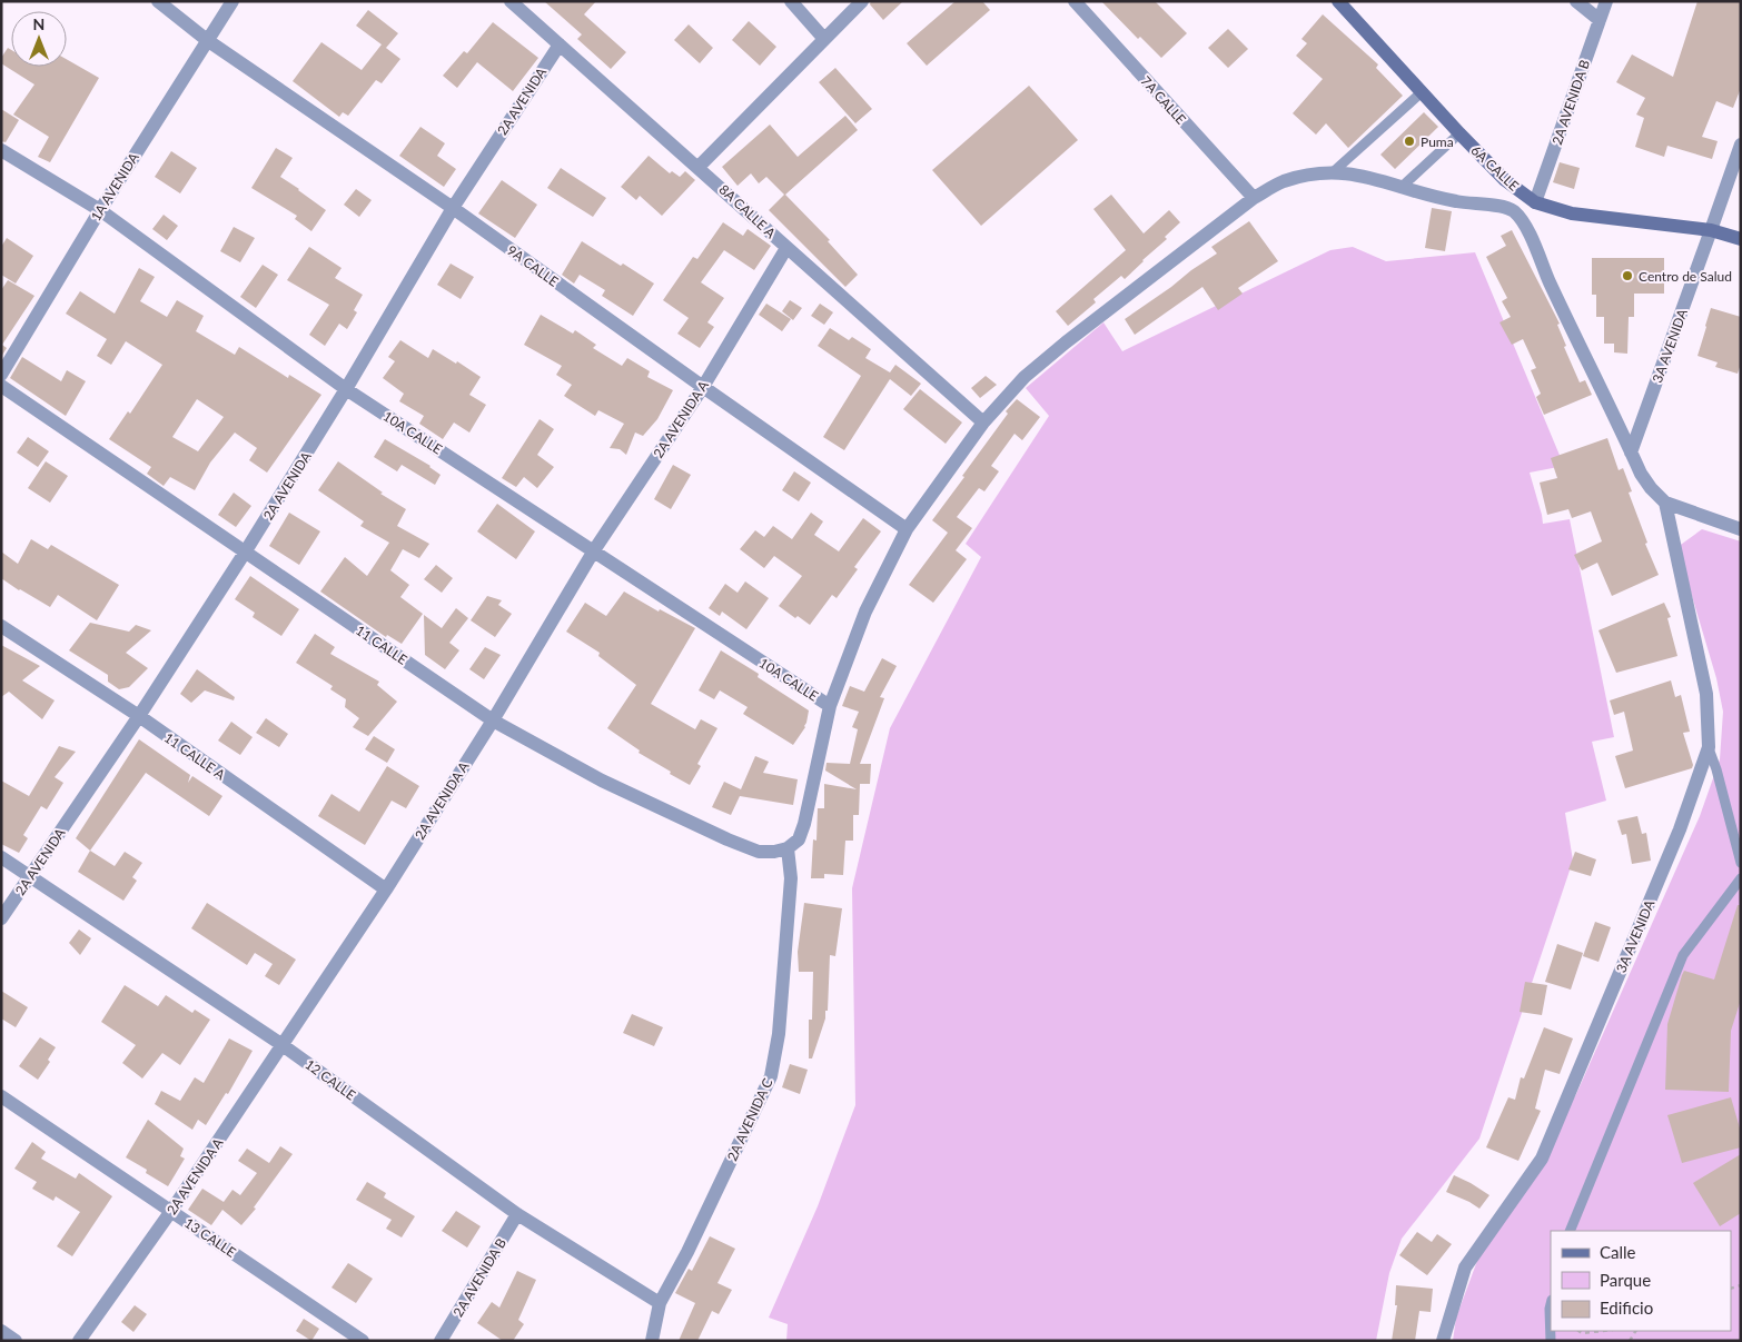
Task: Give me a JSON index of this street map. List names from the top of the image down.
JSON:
{
  "streets": {
    "main road": ["6A CALLE"],
    "street": [
      "7A CALLE",
      "2A AVENIDA",
      "2A AVENIDA B",
      "1A AVENIDA",
      "8A CALLE A",
      "9A CALLE",
      "3A AVENIDA",
      "2A AVENIDA A",
      "10A CALLE",
      "11 CALLE",
      "11 CALLE A",
      "12 CALLE",
      "2A AVENIDA C",
      "13 CALLE"
    ]
  },
  "crossings": [
    ["2A AVENIDA", "8A CALLE A"],
    ["2A AVENIDA", "9A CALLE"],
    ["2A AVENIDA", "10A CALLE"],
    ["2A AVENIDA", "11 CALLE"],
    ["2A AVENIDA", "11 CALLE A"],
    ["2A AVENIDA", "12 CALLE"],
    ["2A AVENIDA B", "6A CALLE"],
    ["2A AVENIDA B", "12 CALLE"],
    ["6A CALLE", "3A AVENIDA"],
    ["1A AVENIDA", "9A CALLE"],
    ["1A AVENIDA", "10A CALLE"],
    ["8A CALLE A", "2A AVENIDA A"],
    ["9A CALLE", "2A AVENIDA A"],
    ["2A AVENIDA A", "10A CALLE"],
    ["2A AVENIDA A", "11 CALLE"],
    ["2A AVENIDA A", "11 CALLE A"],
    ["2A AVENIDA A", "12 CALLE"],
    ["2A AVENIDA A", "13 CALLE"],
    ["11 CALLE", "2A AVENIDA C"],
    ["12 CALLE", "2A AVENIDA C"]
  ],
  "places": ["Puma", "Centro de Salud"],
  "legend": ["Calle", "Parque", "Edificio"],
  "north": "top"
}
